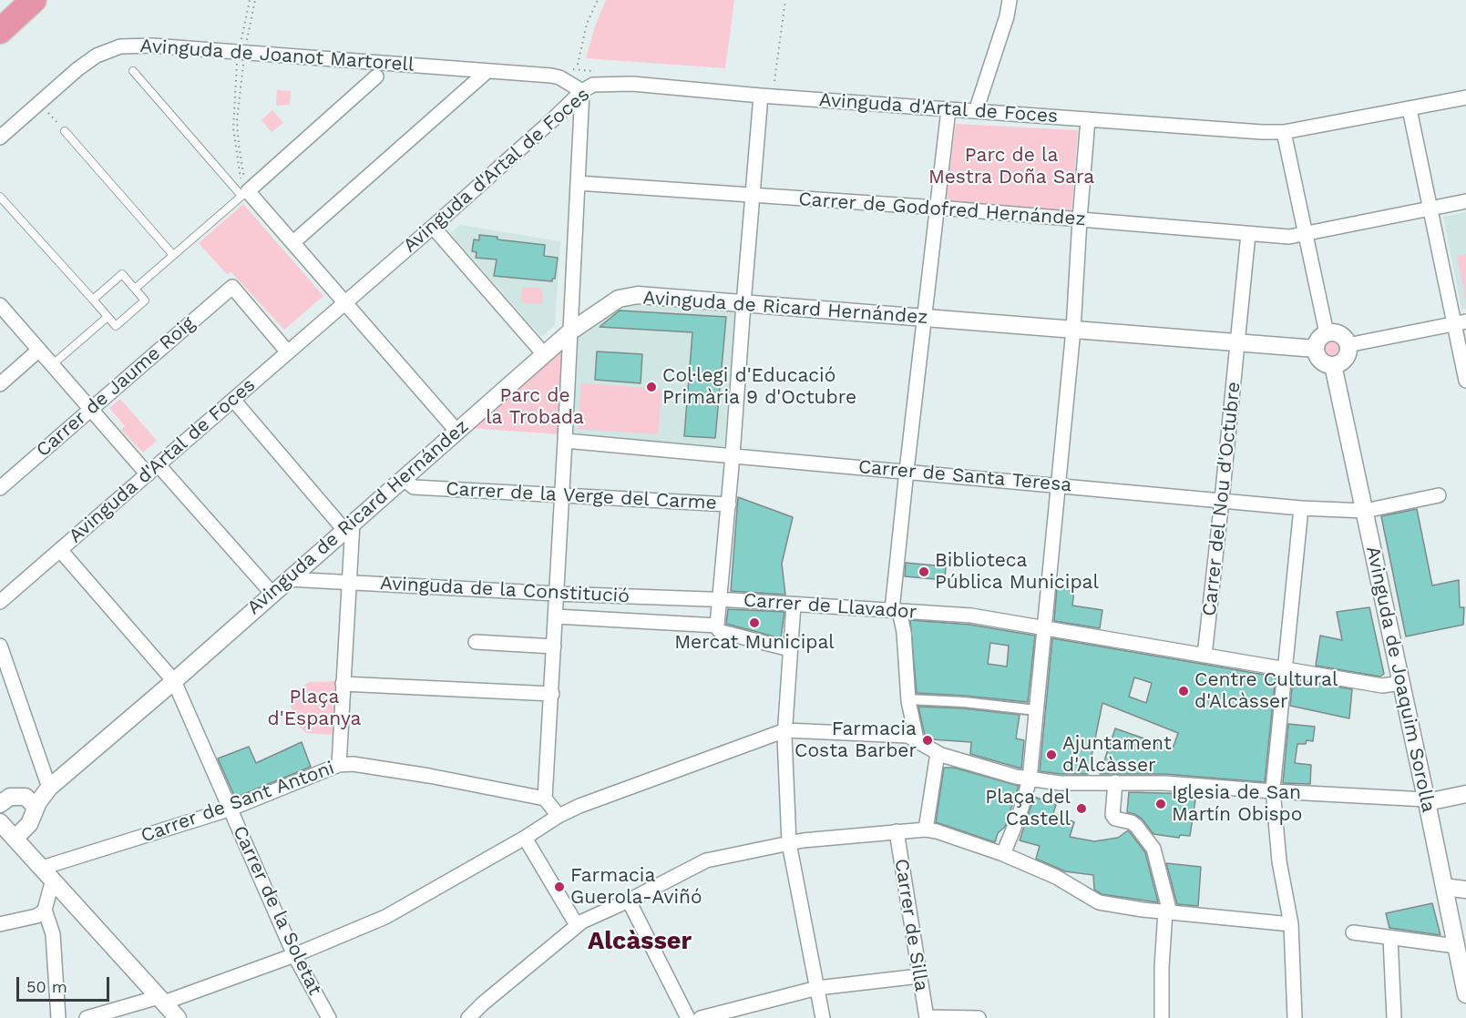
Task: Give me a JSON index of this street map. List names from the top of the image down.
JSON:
{
  "streets": {
    "street": [
      "Avinguda de Joanot Martorell",
      "Avinguda d'Artal de Foces",
      "Carrer de Godofred Hernández",
      "Avinguda de Ricard Hernández",
      "Carrer de Jaume Roig",
      "Carrer de Santa Teresa",
      "Carrer de la Verge del Carme",
      "Carrer del Nou d'Octubre",
      "Avinguda de la Constitució",
      "Carrer de Llavador",
      "Avinguda de Joaquim Sorolla",
      "Carrer de Sant Antoni",
      "Carrer de la Soletat",
      "Carrer de Silla"
    ]
  },
  "crossings": [
    ["Avinguda de Joanot Martorell", "Avinguda d'Artal de Foces"],
    ["Avinguda d'Artal de Foces", "Carrer de Jaume Roig"],
    ["Avinguda d'Artal de Foces", "Carrer de la Soletat"],
    ["Carrer de Godofred Hernández", "Carrer del Nou d'Octubre"],
    ["Avinguda de Ricard Hernández", "Carrer de la Verge del Carme"],
    ["Avinguda de Ricard Hernández", "Carrer del Nou d'Octubre"],
    ["Avinguda de Ricard Hernández", "Avinguda de la Constitució"],
    ["Avinguda de Ricard Hernández", "Avinguda de Joaquim Sorolla"],
    ["Avinguda de Ricard Hernández", "Carrer de la Soletat"],
    ["Carrer de Santa Teresa", "Carrer del Nou d'Octubre"],
    ["Carrer de Santa Teresa", "Avinguda de Joaquim Sorolla"],
    ["Carrer del Nou d'Octubre", "Carrer de Llavador"],
    ["Avinguda de la Constitució", "Carrer de Llavador"],
    ["Carrer de Llavador", "Avinguda de Joaquim Sorolla"],
    ["Carrer de Sant Antoni", "Carrer de la Soletat"]
  ],
  "districts": ["Alcàsser"],
  "parks": ["Parc de la Mestra Doña Sara", "Parc de la Trobada", "Plaça d'Espanya"],
  "places": [
    "Col·legi d'Educació Primària 9 d'Octubre",
    "Biblioteca Pública Municipal",
    "Mercat Municipal",
    "Centre Cultural d'Alcàsser",
    "Farmacia Costa Barber",
    "Ajuntament d'Alcàsser",
    "Iglesia de San Martín Obispo",
    "Plaça del Castell",
    "Farmacia Guerola-Aviñó"
  ],
  "scale_bar": "50 m"
}
